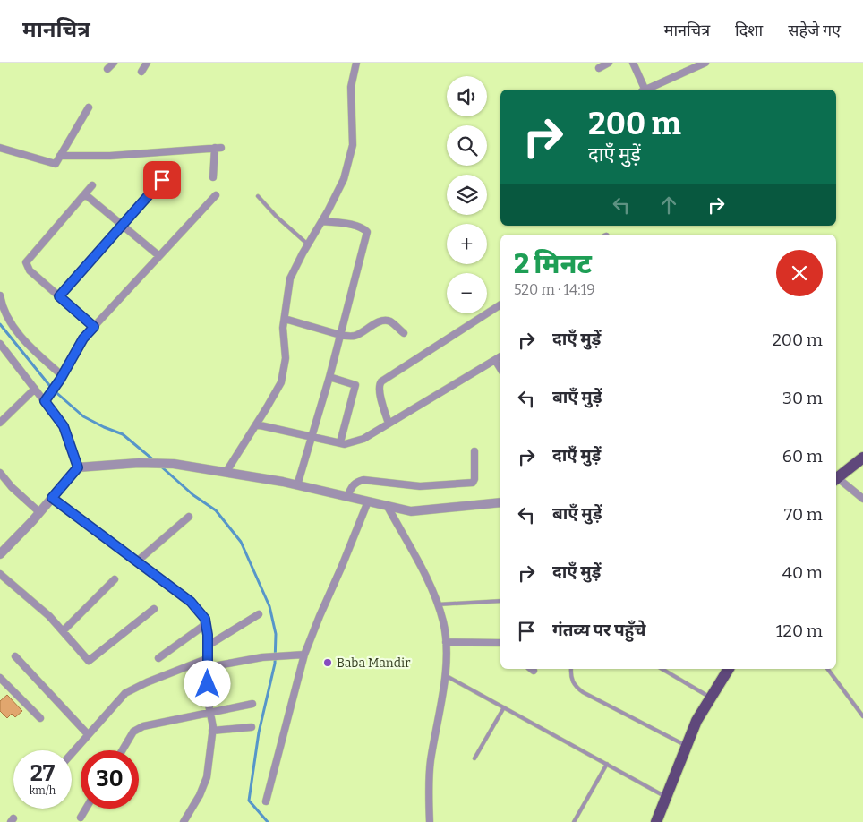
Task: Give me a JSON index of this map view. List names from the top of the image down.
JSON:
{
  "places": ["Baba Mandir"],
  "page": {
    "header": "मानचित्र",
    "nav": ["मानचित्र", "दिशा", "सहेजे गए"],
    "map_buttons": ["+", "−"],
    "turn": ["200 m", "दाएँ मुड़ें"],
    "heading": ["2 मिनट", "520 m · 14:19"],
    "list": [
      {
        "name": "दाएँ मुड़ें",
        "value": "200 m"
      },
      {
        "name": "बाएँ मुड़ें",
        "value": "30 m"
      },
      {
        "name": "दाएँ मुड़ें",
        "value": "60 m"
      },
      {
        "name": "बाएँ मुड़ें",
        "value": "70 m"
      },
      {
        "name": "दाएँ मुड़ें",
        "value": "40 m"
      },
      {
        "name": "गंतव्य पर पहुँचे",
        "value": "120 m"
      }
    ],
    "speed": "27 km/h",
    "limit": "30"
  }
}
